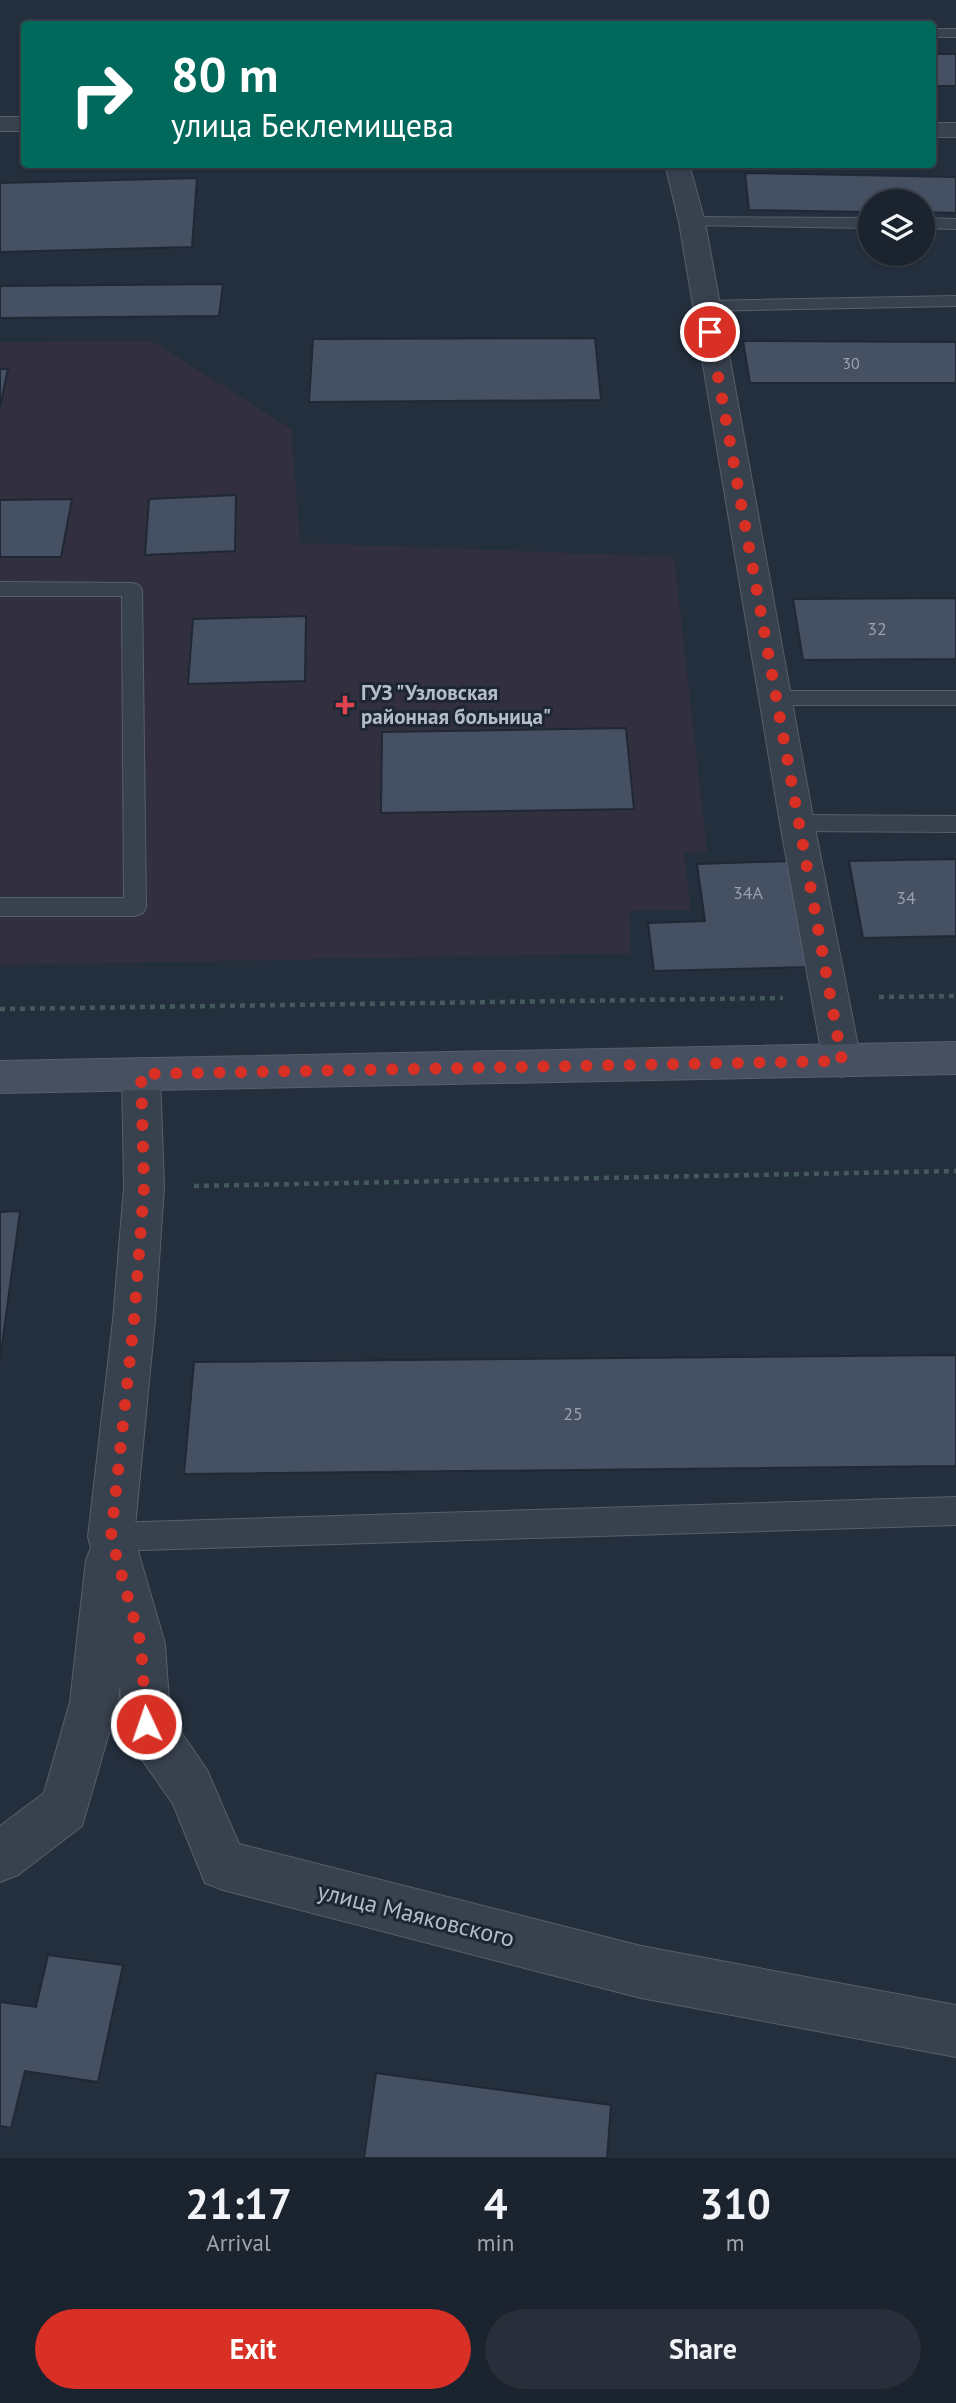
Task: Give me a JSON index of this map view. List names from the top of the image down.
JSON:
{
  "streets": {
    "street": ["улица Маяковского"]
  },
  "places": {
    "health": ["ГУЗ \"Узловская районная больница\""]
  },
  "house_numbers": [
    "30",
    "32",
    "34А",
    "34",
    "25"
  ],
  "page": {
    "turn": ["80 m", "улица Беклемищева"],
    "eta": [
      "21:17",
      "Arrival",
      "4",
      "min",
      "310",
      "m"
    ],
    "buttons": ["Exit", "Share"]
  }
}
